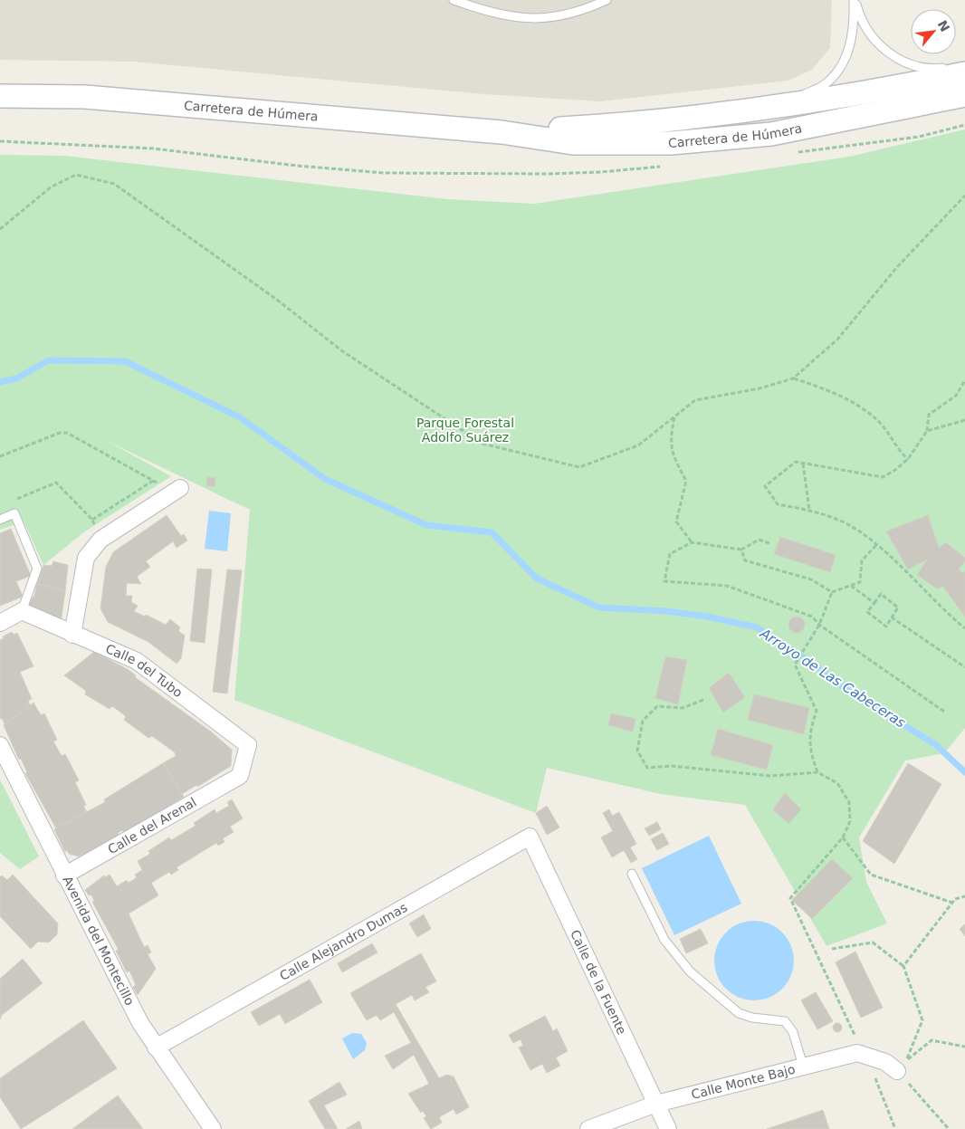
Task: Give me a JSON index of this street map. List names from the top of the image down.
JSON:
{
  "streets": {
    "main road": ["Carretera de Húmera"],
    "street": [
      "Calle del Tubo",
      "Calle del Arenal",
      "Avenida del Montecillo",
      "Calle Alejandro Dumas",
      "Calle de la Fuente",
      "Calle Monte Bajo"
    ]
  },
  "crossings": [
    ["Calle del Tubo", "Calle del Arenal"],
    ["Calle del Arenal", "Avenida del Montecillo"],
    ["Avenida del Montecillo", "Calle Alejandro Dumas"],
    ["Calle Alejandro Dumas", "Calle de la Fuente"],
    ["Calle de la Fuente", "Calle Monte Bajo"]
  ],
  "water": ["Arroyo de Las Cabeceras"],
  "parks": ["Parque Forestal Adolfo Suárez"],
  "north": "top right"
}
